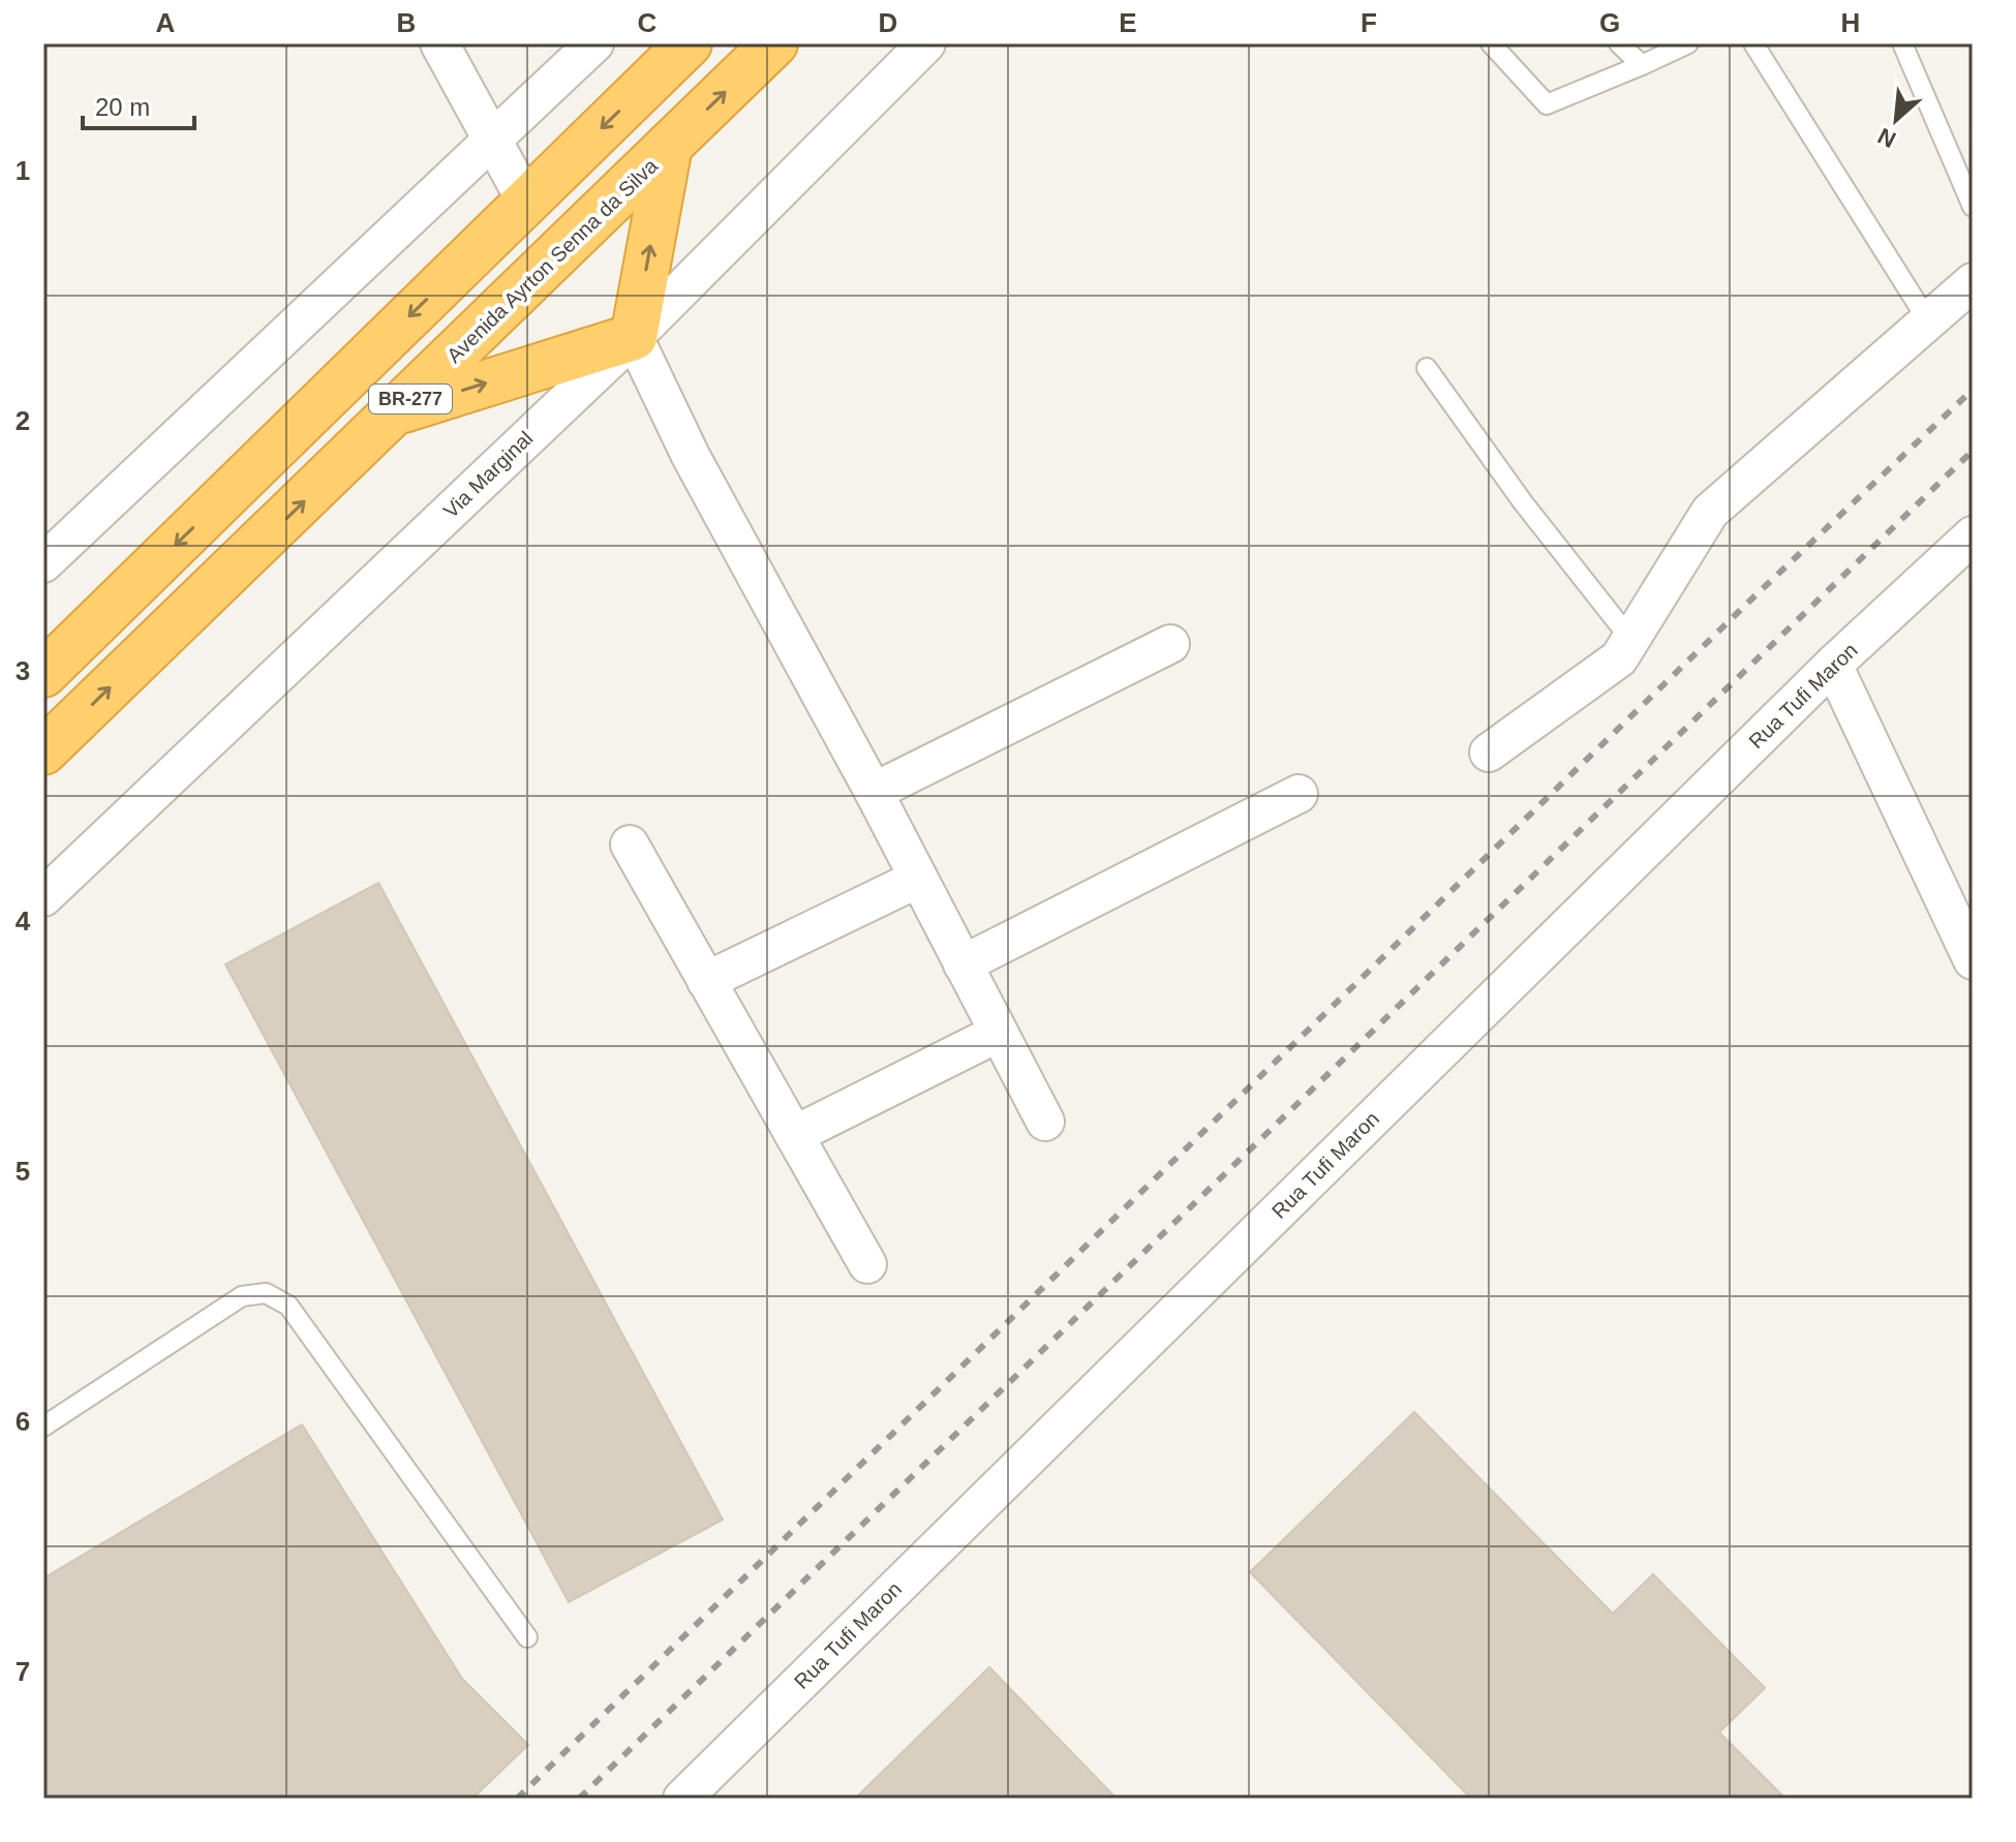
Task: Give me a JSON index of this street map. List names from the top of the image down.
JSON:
{
  "streets": {
    "highway": ["Avenida Ayrton Senna da Silva", "BR-277"],
    "street": ["Via Marginal", "Rua Tufi Maron"]
  },
  "scale_bar": "20 m",
  "north": "bottom left",
  "grid": {
    "columns": [
      "A",
      "B",
      "C",
      "D",
      "E",
      "F",
      "G",
      "H"
    ],
    "rows": [
      "1",
      "2",
      "3",
      "4",
      "5",
      "6",
      "7"
    ]
  }
}
